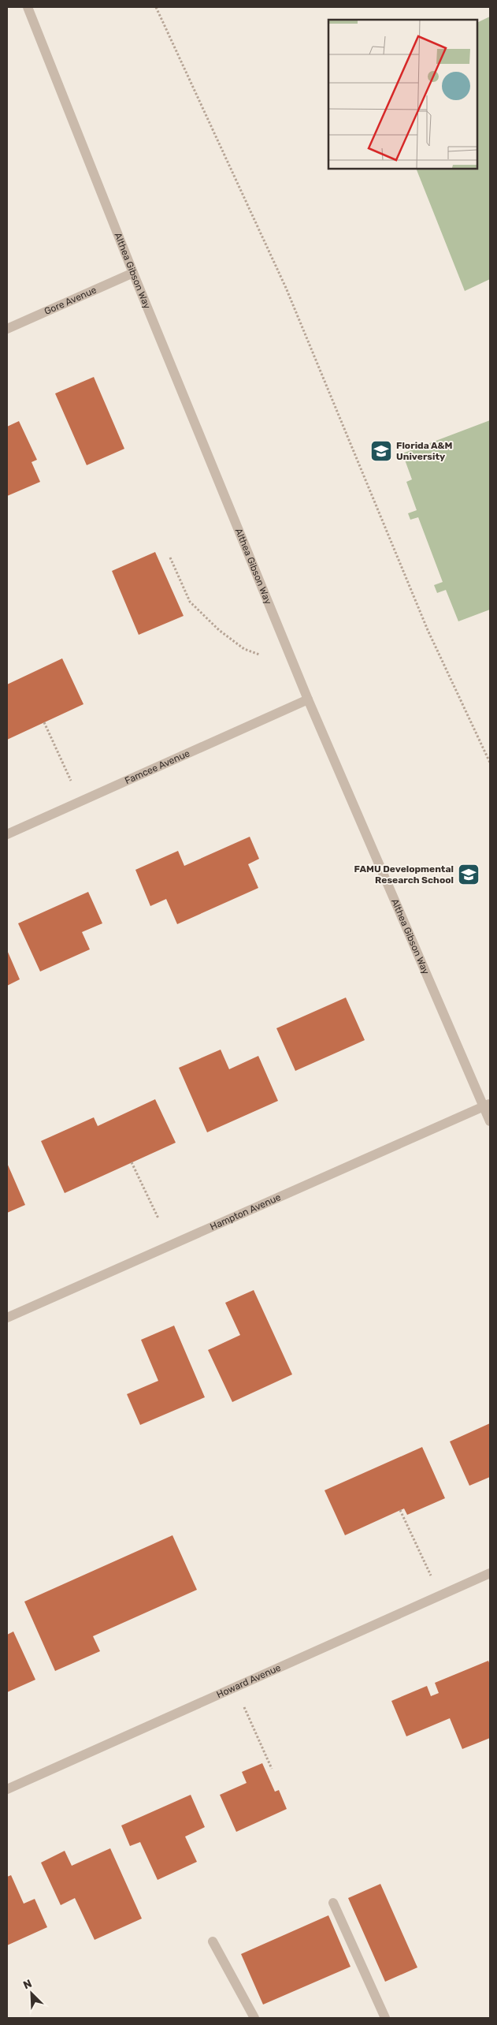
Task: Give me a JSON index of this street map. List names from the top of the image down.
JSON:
{
  "streets": {
    "street": [
      "Althea Gibson Way",
      "Gore Avenue",
      "Famcee Avenue",
      "Hampton Avenue",
      "Howard Avenue"
    ]
  },
  "crossings": [
    ["Althea Gibson Way", "Gore Avenue"],
    ["Althea Gibson Way", "Famcee Avenue"],
    ["Althea Gibson Way", "Hampton Avenue"]
  ],
  "places": {
    "school or university": ["Florida A&M University", "FAMU Developmental Research School"]
  },
  "north": "top left"
}
